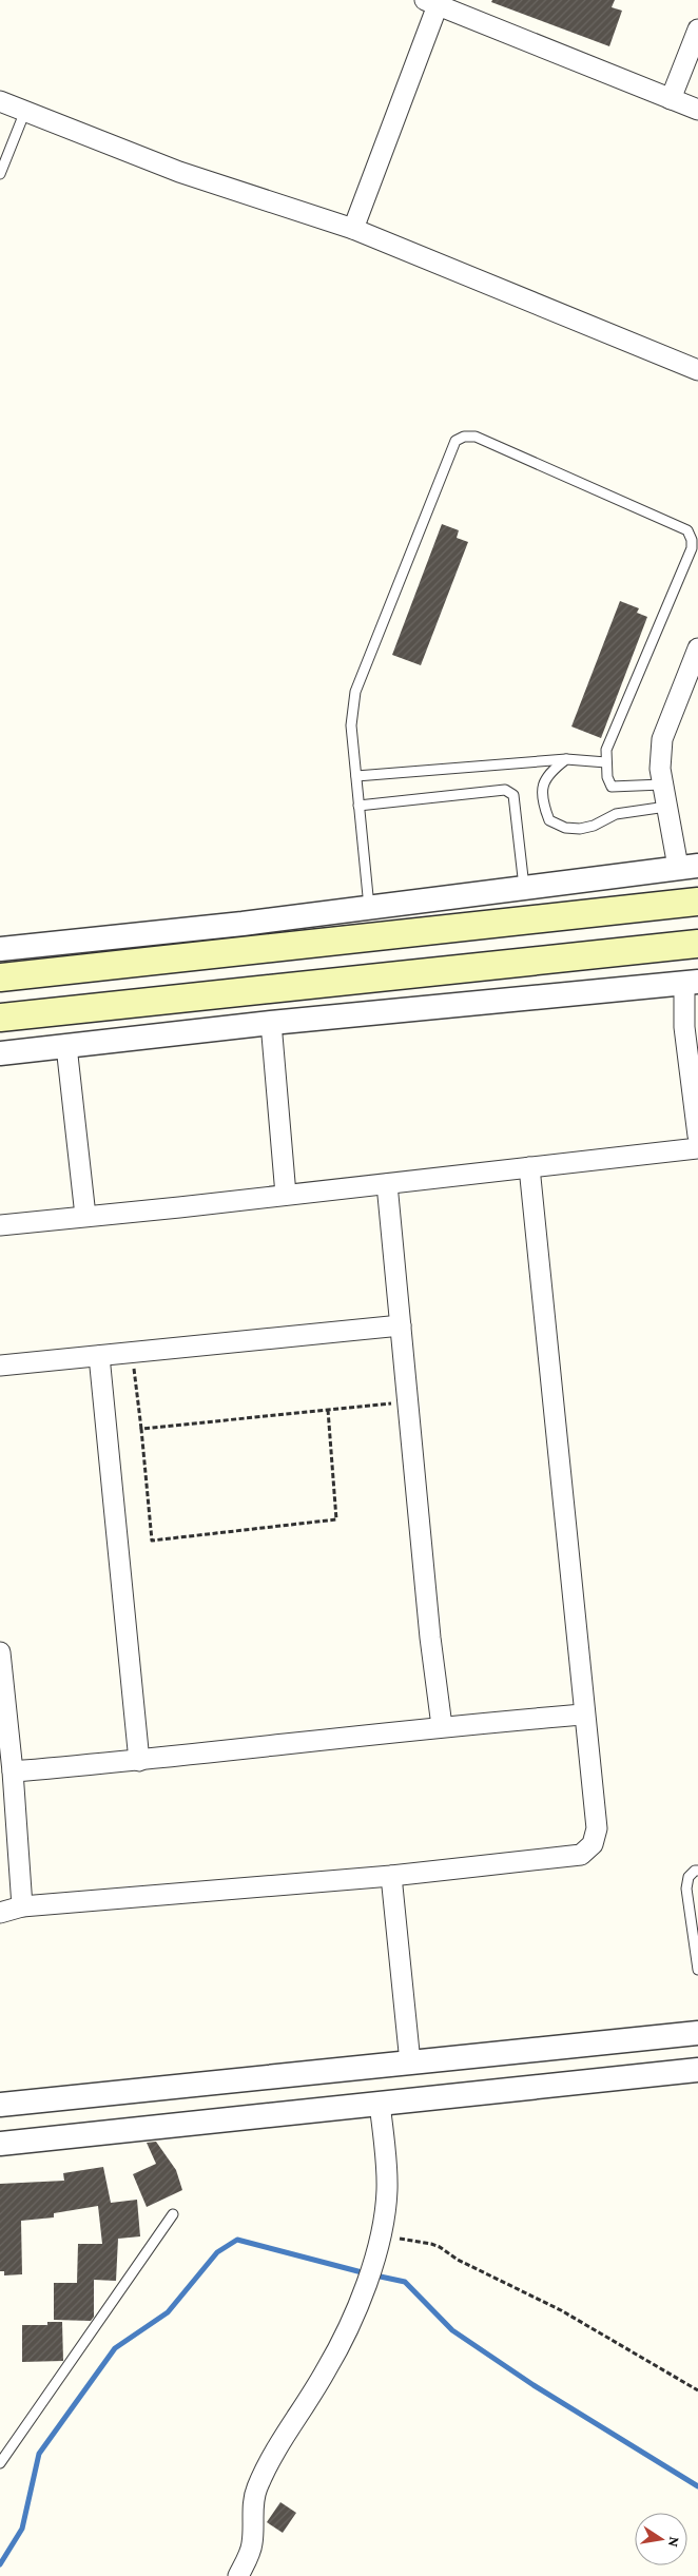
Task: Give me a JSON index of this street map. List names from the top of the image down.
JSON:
{
  "north": "right"
}
